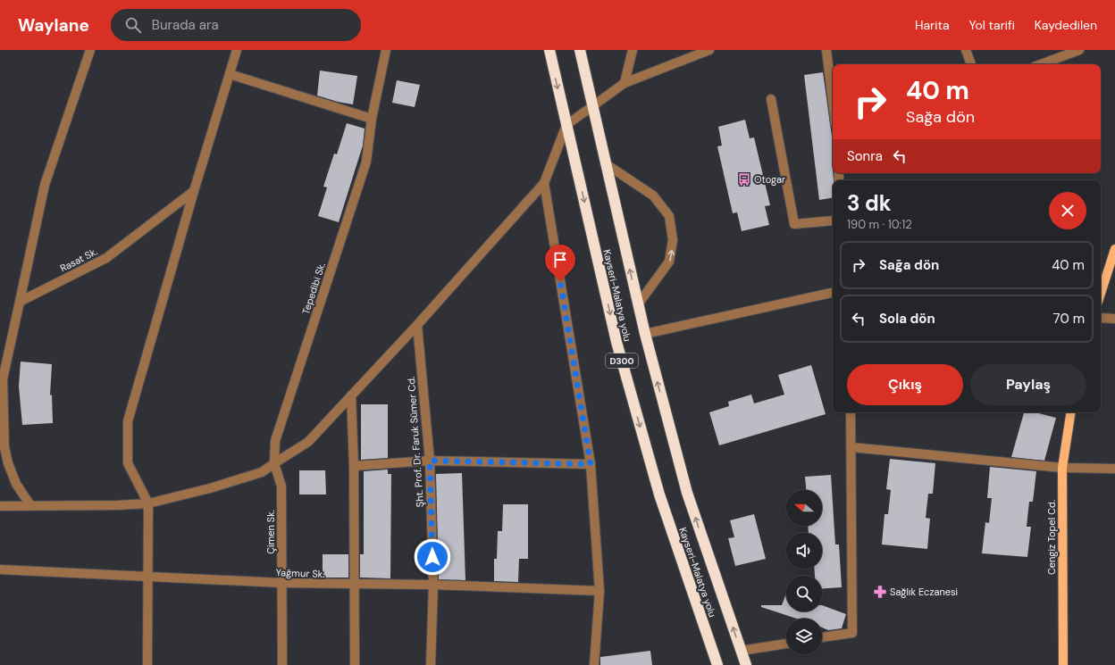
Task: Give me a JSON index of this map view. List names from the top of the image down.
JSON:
{
  "streets": {
    "highway": ["Kayseri-Malatya yolu", "D300"],
    "main road": ["Cengiz Topel Cd."],
    "street": [
      "Rasat Sk.",
      "Tepedibi Sk.",
      "Şht. Prof. Dr. Faruk Sümer Cd.",
      "Çimen Sk.",
      "Yağmur Sk."
    ]
  },
  "crossings": [
    ["Tepedibi Sk.", "Çimen Sk."],
    ["Şht. Prof. Dr. Faruk Sümer Cd.", "Yağmur Sk."],
    ["Çimen Sk.", "Yağmur Sk."]
  ],
  "places": {
    "bus stop": ["Otogar"],
    "pharmacy": ["Sağlık Eczanesi"]
  },
  "north": "left",
  "page": {
    "header": "Waylane",
    "search": "Burada ara",
    "nav": ["Harita", "Yol tarifi", "Kaydedilen"],
    "turn": ["40 m", "Sağa dön"],
    "then": "Sonra",
    "heading": ["3 dk", "190 m · 10:12"],
    "list": [
      {
        "name": "Sağa dön",
        "value": "40 m"
      },
      {
        "name": "Sola dön",
        "value": "70 m"
      }
    ],
    "buttons": ["Çıkış", "Paylaş"]
  }
}
